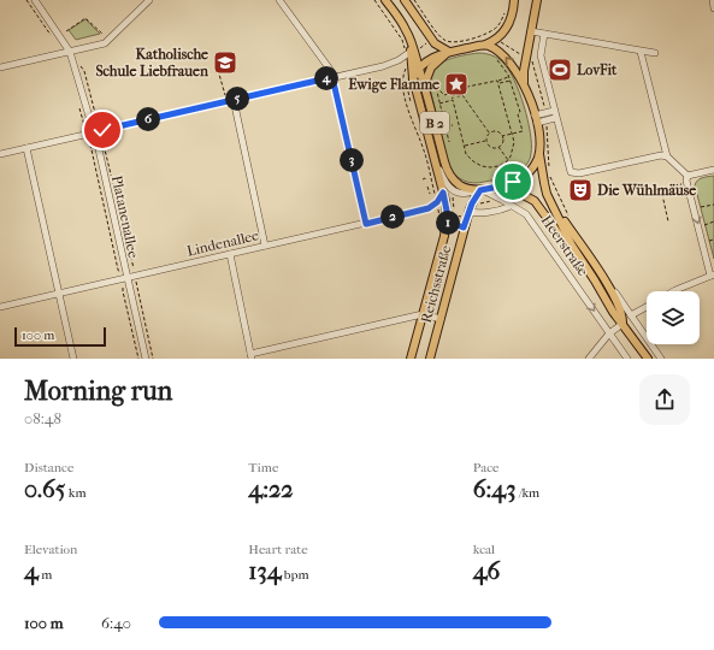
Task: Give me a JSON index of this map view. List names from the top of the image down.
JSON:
{
  "streets": {
    "main road": ["B 2", "Heerstraße", "Reichsstraße"],
    "street": ["Platanenallee", "Lindenallee"]
  },
  "crossings": [
    ["B 2", "Heerstraße"],
    ["B 2", "Reichsstraße"],
    ["Platanenallee", "Lindenallee"],
    ["Lindenallee", "Reichsstraße"],
    ["Heerstraße", "Reichsstraße"]
  ],
  "places": {
    "school or university": ["Katholische Schule Liebfrauen"],
    "sports": ["LovFit"],
    "place": ["Ewige Flamme"],
    "theatre": ["Die Wühlmäuse"]
  },
  "scale_bar": "100 m",
  "page": {
    "pins": [
      "4",
      "5",
      "6",
      "3",
      "2",
      "1"
    ],
    "scale": "100 m",
    "heading": ["Morning run", "08:48"],
    "stats": [
      ["Distance", "0.65 km"],
      ["Time", "4:22"],
      ["Pace", "6:43 /km"],
      ["Elevation", "4 m"],
      ["Heart rate", "134 bpm"],
      ["kcal", "46"]
    ],
    "list": [
      {
        "name": "100 m",
        "note": "6:40"
      }
    ]
  }
}
